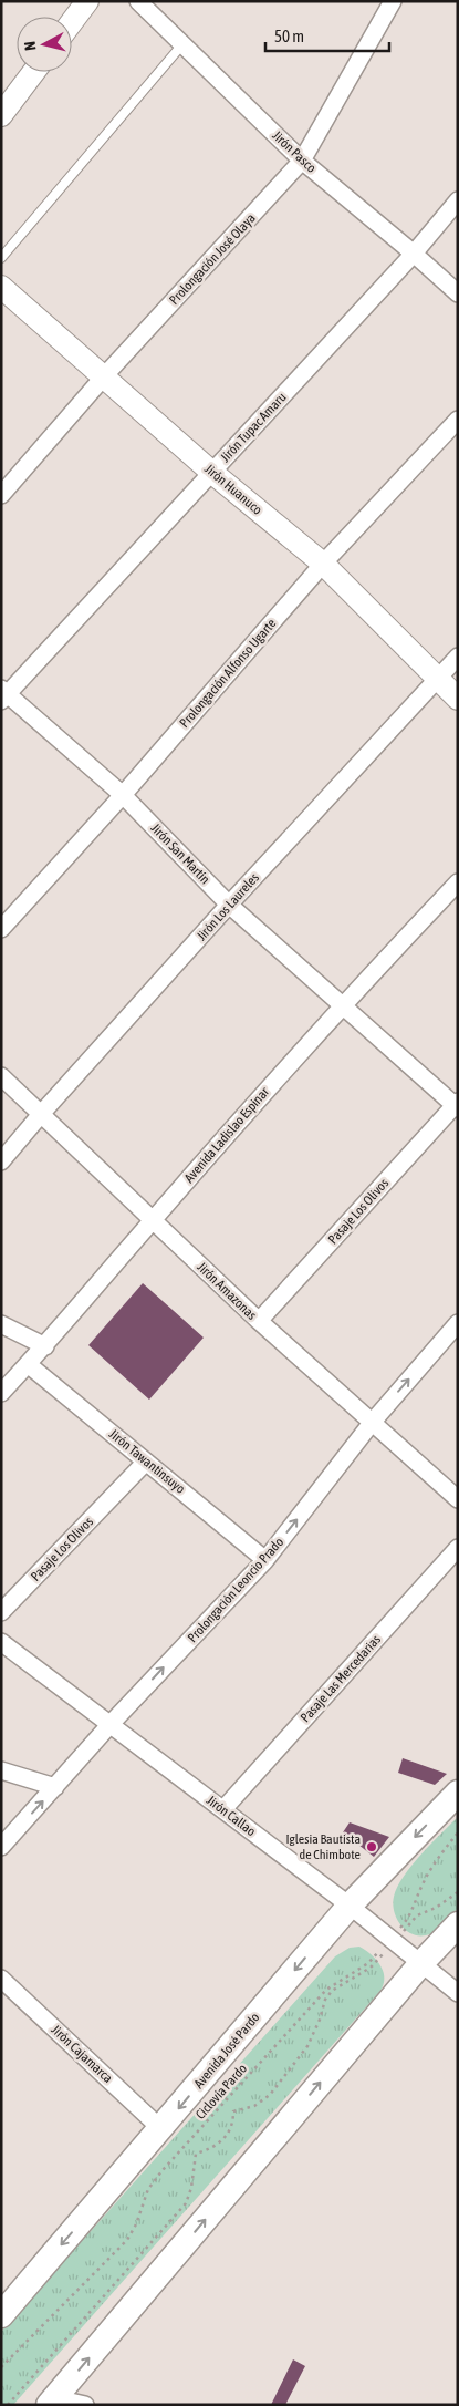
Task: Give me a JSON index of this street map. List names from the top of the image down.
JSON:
{
  "streets": {
    "main road": ["Jirón Huanuco", "Avenida José Pardo"],
    "street": [
      "Jirón Pasco",
      "Prolongación José Olaya",
      "Jirón Tupac Amaru",
      "Prolongación Alfonso Ugarte",
      "Jirón San Martín",
      "Jirón Los Laureles",
      "Avenida Ladislao Espinar",
      "Pasaje Los Olivos",
      "Jirón Amazonas",
      "Jirón Tawantinsuyo",
      "Prolongación Leoncio Prado",
      "Pasaje Las Mercedarias",
      "Jirón Callao",
      "Jirón Cajamarca"
    ],
    "path": ["Ciclovía Pardo"]
  },
  "crossings": [
    ["Jirón Pasco", "Prolongación José Olaya"],
    ["Jirón Pasco", "Jirón Tupac Amaru"],
    ["Prolongación José Olaya", "Jirón Huanuco"],
    ["Jirón Tupac Amaru", "Jirón Huanuco"],
    ["Jirón Tupac Amaru", "Jirón San Martín"],
    ["Jirón Huanuco", "Prolongación Alfonso Ugarte"],
    ["Jirón Huanuco", "Jirón Los Laureles"],
    ["Prolongación Alfonso Ugarte", "Jirón San Martín"],
    ["Jirón San Martín", "Jirón Los Laureles"],
    ["Jirón San Martín", "Avenida Ladislao Espinar"],
    ["Jirón San Martín", "Pasaje Los Olivos"],
    ["Jirón Los Laureles", "Jirón Amazonas"],
    ["Avenida Ladislao Espinar", "Jirón Amazonas"],
    ["Avenida Ladislao Espinar", "Jirón Tawantinsuyo"],
    ["Pasaje Los Olivos", "Jirón Amazonas"],
    ["Pasaje Los Olivos", "Jirón Tawantinsuyo"],
    ["Jirón Amazonas", "Prolongación Leoncio Prado"],
    ["Jirón Tawantinsuyo", "Prolongación Leoncio Prado"],
    ["Prolongación Leoncio Prado", "Jirón Callao"],
    ["Pasaje Las Mercedarias", "Jirón Callao"],
    ["Jirón Callao", "Avenida José Pardo"],
    ["Jirón Callao", "Ciclovía Pardo"],
    ["Avenida José Pardo", "Jirón Cajamarca"]
  ],
  "one_way": ["Prolongación Leoncio Prado"],
  "places": ["Iglesia Bautista de Chimbote"],
  "scale_bar": "50 m",
  "north": "left"
}
